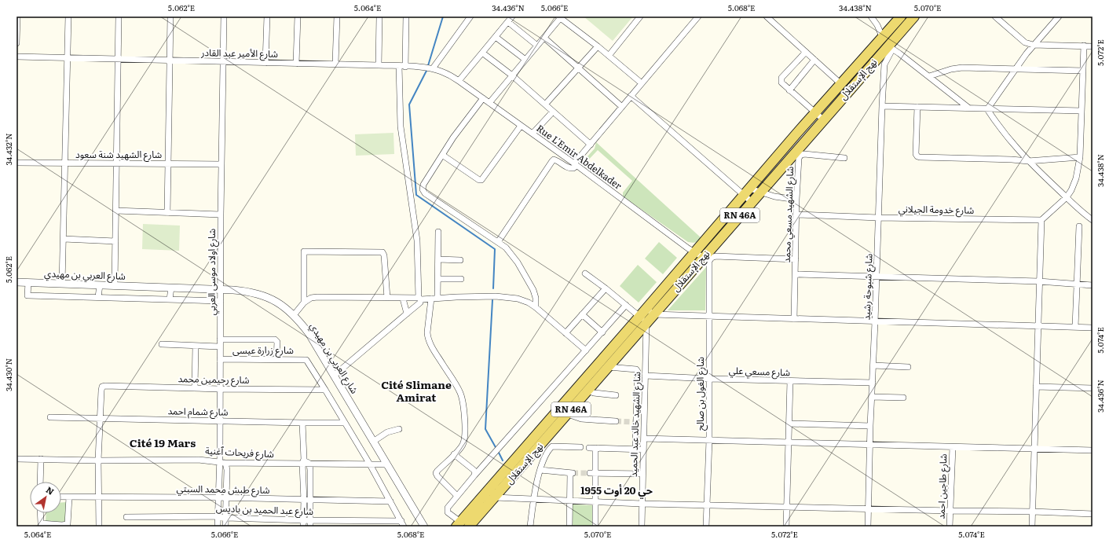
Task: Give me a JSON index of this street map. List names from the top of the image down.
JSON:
{
  "streets": {
    "main road": ["نهج الإستقلال", "RN 46A"],
    "street": [
      "شارع الأمير عبد القادر",
      "شارع الشهيد شنة سعود",
      "Rue L'Emir Abdelkader",
      "شارع خدومة الجيلاني",
      "شارع الشهيد مسعي محمد",
      "شارع اولاد موسى العربي",
      "شارع العربي بن مهيدي",
      "شارع شبوحة رشيد",
      "شارع زرارة عيسى",
      "شارع مسعي علي",
      "شارع رحيمين محمد",
      "شارع الغول بن صالح",
      "شارع شمام احمد",
      "شارع الشهيد خالد عبد الحميد",
      "شارع فريحات ٱغنية",
      "شارع طاجين احمد",
      "شارع طبش محمد السبتي",
      "شارع عبد الحميد بن باديس"
    ]
  },
  "crossings": [
    ["شارع الأمير عبد القادر", "Rue L'Emir Abdelkader"],
    ["شارع الأمير عبد القادر", "شارع اولاد موسى العربي"],
    ["نهج الإستقلال", "Rue L'Emir Abdelkader"],
    ["نهج الإستقلال", "شارع شبوحة رشيد"],
    ["نهج الإستقلال", "شارع الغول بن صالح"],
    ["نهج الإستقلال", "شارع الشهيد خالد عبد الحميد"],
    ["شارع الشهيد شنة سعود", "شارع اولاد موسى العربي"],
    ["شارع خدومة الجيلاني", "شارع الشهيد مسعي محمد"],
    ["شارع خدومة الجيلاني", "شارع شبوحة رشيد"],
    ["شارع اولاد موسى العربي", "شارع العربي بن مهيدي"],
    ["شارع اولاد موسى العربي", "شارع زرارة عيسى"],
    ["شارع اولاد موسى العربي", "شارع رحيمين محمد"],
    ["شارع اولاد موسى العربي", "شارع شمام احمد"],
    ["شارع اولاد موسى العربي", "شارع فريحات ٱغنية"],
    ["شارع اولاد موسى العربي", "شارع طبش محمد السبتي"],
    ["شارع اولاد موسى العربي", "شارع عبد الحميد بن باديس"],
    ["شارع العربي بن مهيدي", "شارع فريحات ٱغنية"],
    ["شارع شبوحة رشيد", "شارع مسعي علي"],
    ["شارع زرارة عيسى", "شارع رحيمين محمد"],
    ["شارع مسعي علي", "شارع الغول بن صالح"],
    ["شارع مسعي علي", "شارع الشهيد خالد عبد الحميد"],
    ["شارع رحيمين محمد", "شارع شمام احمد"]
  ],
  "districts": ["Cité Slimane Amirat", "Cité 19 Mars", "حي 20 أوت 1955"],
  "north": "top right",
  "coordinates": [
    "5.062°E",
    "5.064°E",
    "34.436°N",
    "5.066°E",
    "5.068°E",
    "34.438°N",
    "5.070°E",
    "5.072°E",
    "34.432°N",
    "5.074°E",
    "34.430°N"
  ]
}
